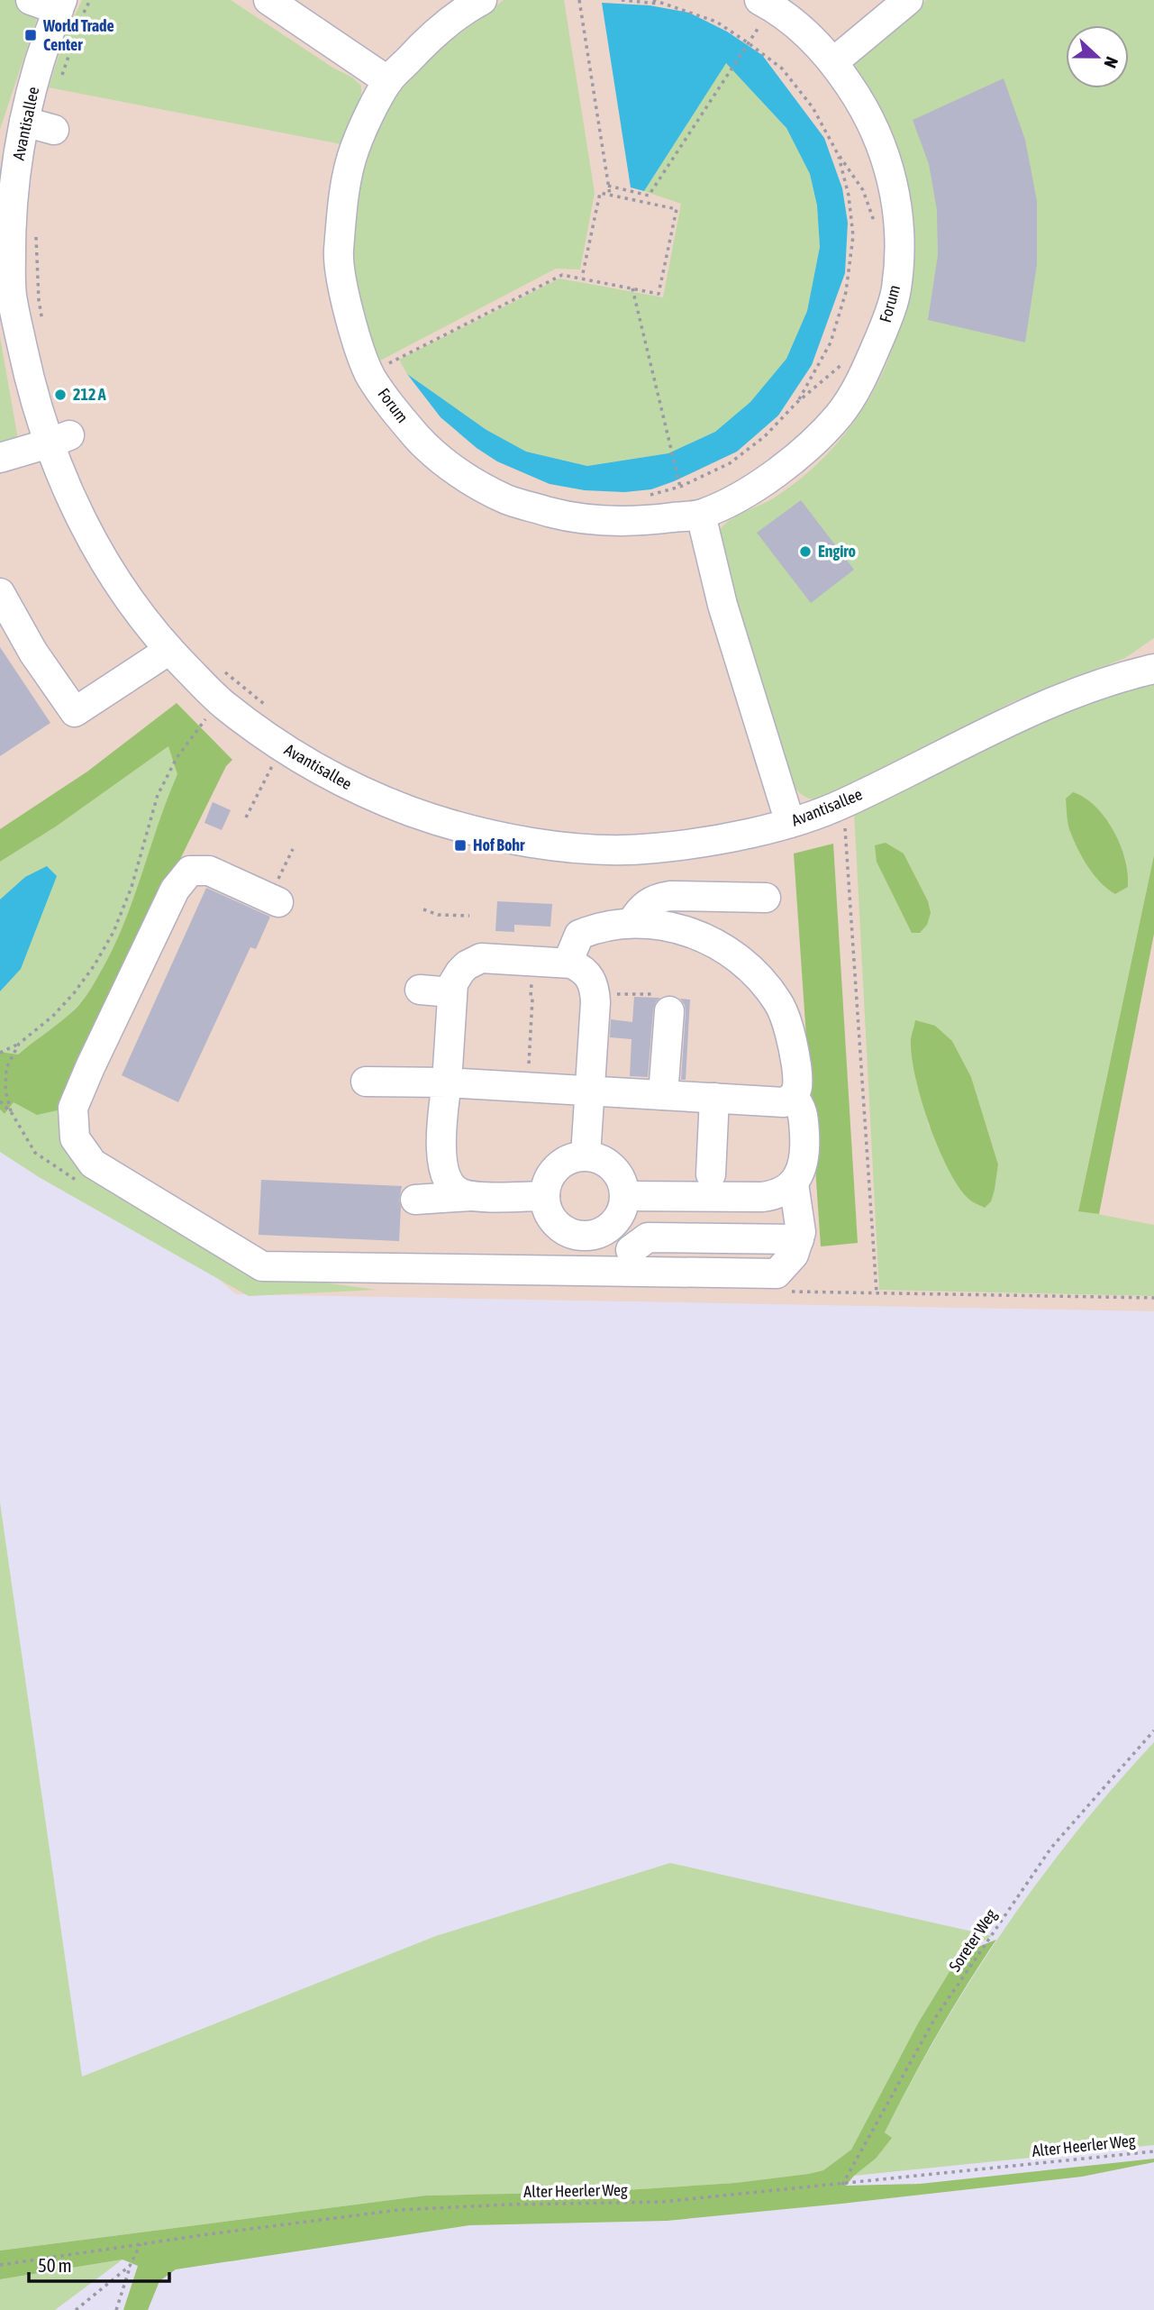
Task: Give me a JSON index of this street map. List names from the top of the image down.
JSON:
{
  "streets": {
    "street": ["Avantisallee", "Forum"],
    "path": ["Soreter Weg", "Alter Heerler Weg"]
  },
  "crossings": [
    ["Soreter Weg", "Alter Heerler Weg"]
  ],
  "places": {
    "transit": ["World Trade Center", "Hof Bohr"],
    "other": ["212 A", "Engiro"]
  },
  "scale_bar": "50 m",
  "north": "right"
}
